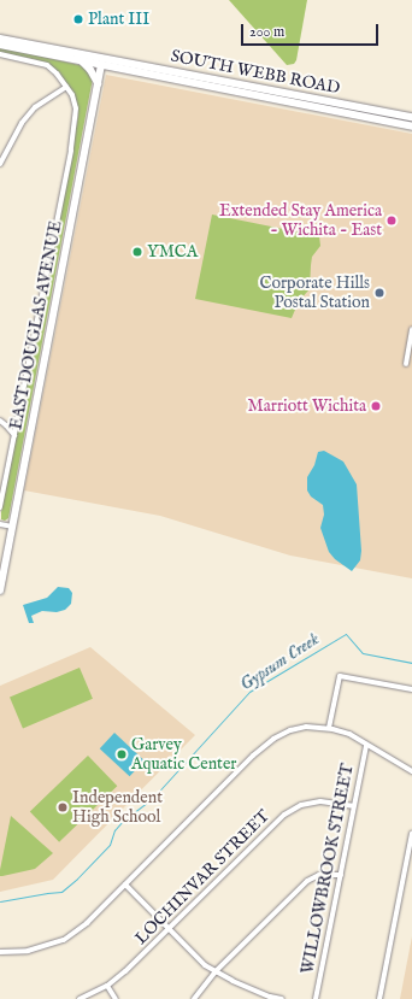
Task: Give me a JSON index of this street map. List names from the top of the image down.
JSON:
{
  "streets": {
    "main road": ["SOUTH WEBB ROAD", "EAST DOUGLAS AVENUE"],
    "street": ["WILLOWBROOK STREET", "LOCHINVAR STREET"]
  },
  "crossings": [
    ["SOUTH WEBB ROAD", "EAST DOUGLAS AVENUE"],
    ["WILLOWBROOK STREET", "LOCHINVAR STREET"]
  ],
  "water": ["Gypsum Creek"],
  "places": [
    "Plant III",
    "Extended Stay America - Wichita - East",
    "YMCA",
    "Corporate Hills Postal Station",
    "Marriott Wichita",
    "Garvey Aquatic Center",
    "Independent High School"
  ],
  "scale_bar": "200 m"
}
